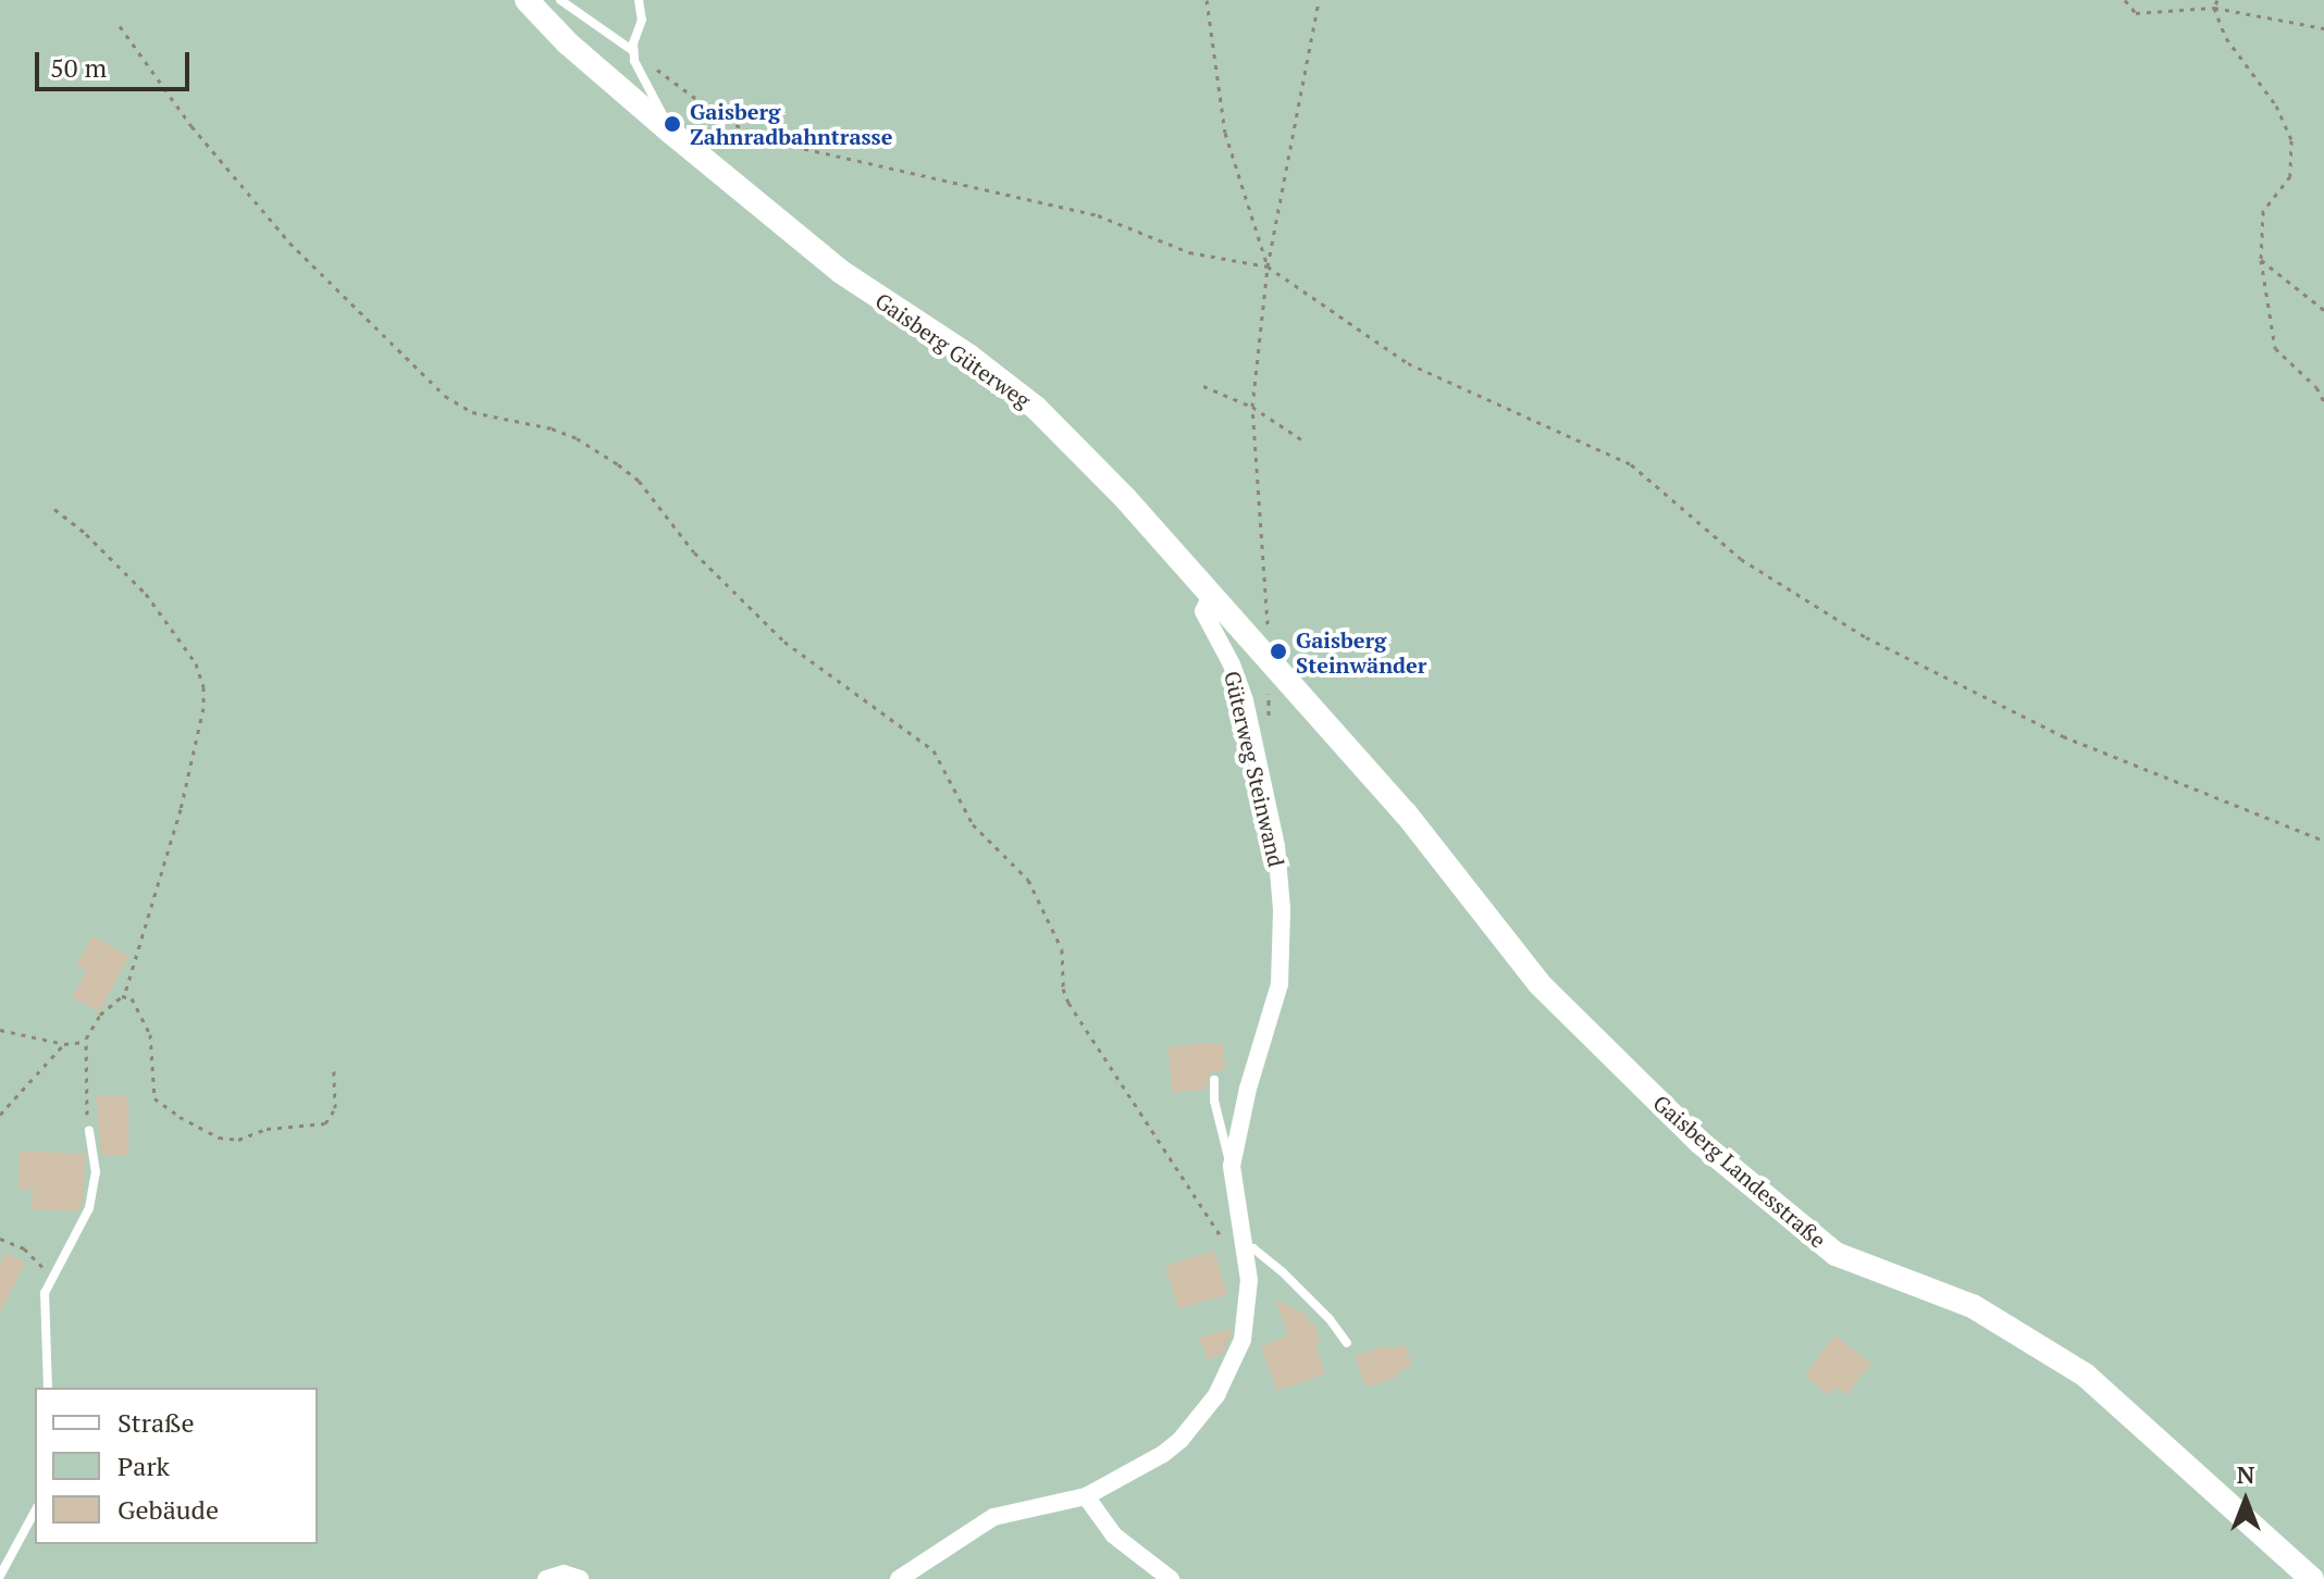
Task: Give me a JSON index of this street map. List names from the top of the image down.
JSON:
{
  "streets": {
    "main road": ["Gaisberg Güterweg", "Gaisberg Landesstraße"],
    "street": ["Güterweg Steinwand"]
  },
  "crossings": [
    ["Gaisberg Güterweg", "Güterweg Steinwand"]
  ],
  "places": ["Gaisberg Zahnradbahntrasse", "Gaisberg Steinwänder"],
  "legend": ["Straße", "Park", "Gebäude"],
  "scale_bar": "50 m",
  "north": "top"
}
